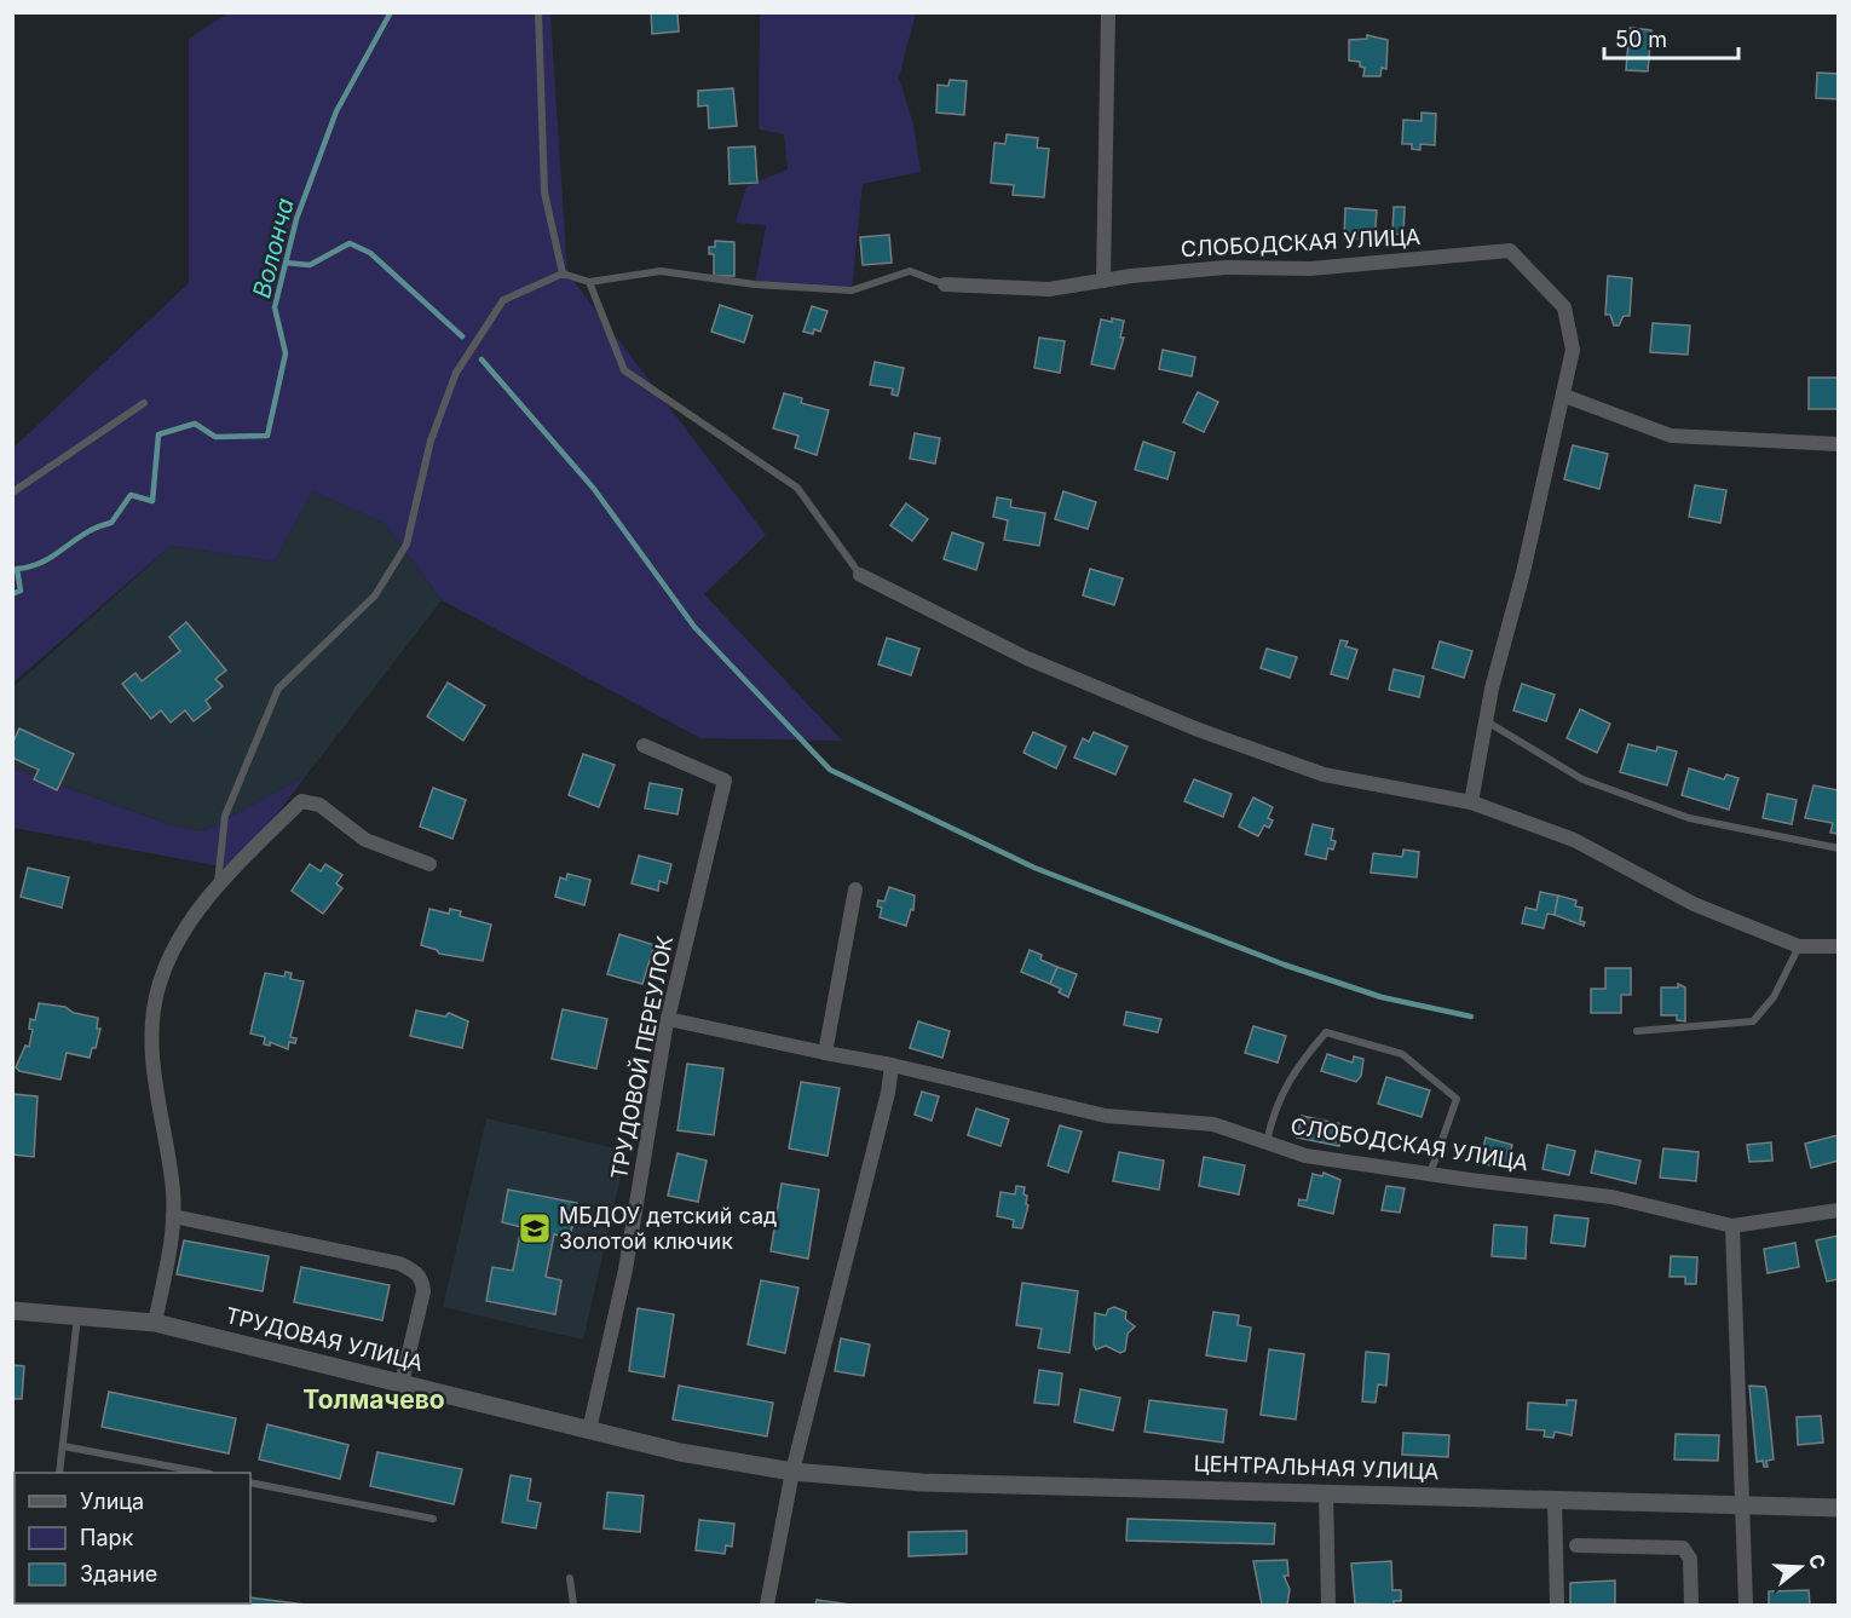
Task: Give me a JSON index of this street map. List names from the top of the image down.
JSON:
{
  "streets": {
    "street": [
      "СЛОБОДСКАЯ УЛИЦА",
      "ТРУДОВОЙ ПЕРЕУЛОК",
      "ТРУДОВАЯ УЛИЦА",
      "ЦЕНТРАЛЬНАЯ УЛИЦА"
    ]
  },
  "crossings": [
    ["ТРУДОВОЙ ПЕРЕУЛОК", "ТРУДОВАЯ УЛИЦА"],
    ["ТРУДОВАЯ УЛИЦА", "ЦЕНТРАЛЬНАЯ УЛИЦА"]
  ],
  "districts": ["Толмачево"],
  "water": ["Волонча"],
  "places": {
    "school or university": ["МБДОУ детский сад Золотой ключик"]
  },
  "legend": ["Улица", "Парк", "Здание"],
  "scale_bar": "50 m",
  "north": "right"
}
